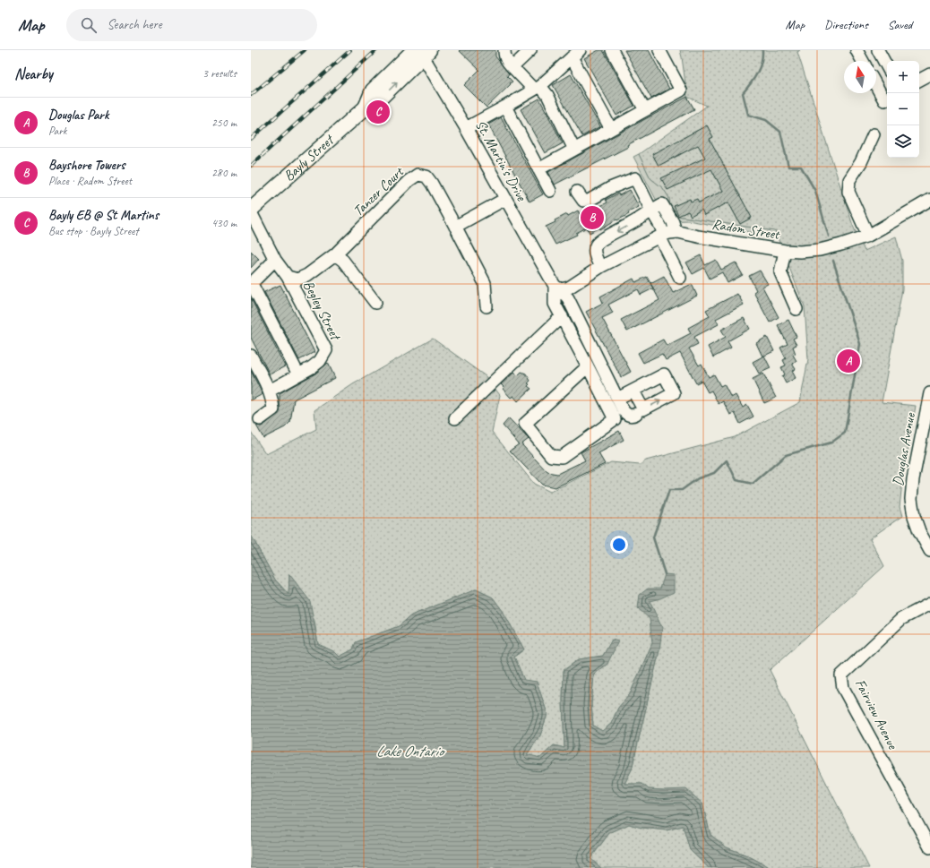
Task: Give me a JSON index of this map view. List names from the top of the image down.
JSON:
{
  "streets": {
    "main road": ["Bayly Street"],
    "street": [
      "St. Martin's Drive",
      "Tanzer Court",
      "Radom Street",
      "Begley Street",
      "Douglas Avenue",
      "Fairview Avenue"
    ]
  },
  "crossings": [
    ["Bayly Street", "St. Martin's Drive"],
    ["St. Martin's Drive", "Radom Street"],
    ["Tanzer Court", "Begley Street"]
  ],
  "water": ["Lake Ontario"],
  "north": "top",
  "page": {
    "header": "Map",
    "search": "Search here",
    "nav": ["Map", "Directions", "Saved"],
    "heading": ["Nearby", "3 results"],
    "map_buttons": ["+", "−"],
    "list": [
      {
        "mark": "A",
        "name": "Douglas Park",
        "note": "Park",
        "value": "250 m"
      },
      {
        "mark": "B",
        "name": "Bayshore Towers",
        "note": "Place · Radom Street",
        "value": "280 m"
      },
      {
        "mark": "C",
        "name": "Bayly EB @ St Martins",
        "note": "Bus stop · Bayly Street",
        "value": "430 m"
      }
    ],
    "pins": ["C", "B", "A"]
  }
}
